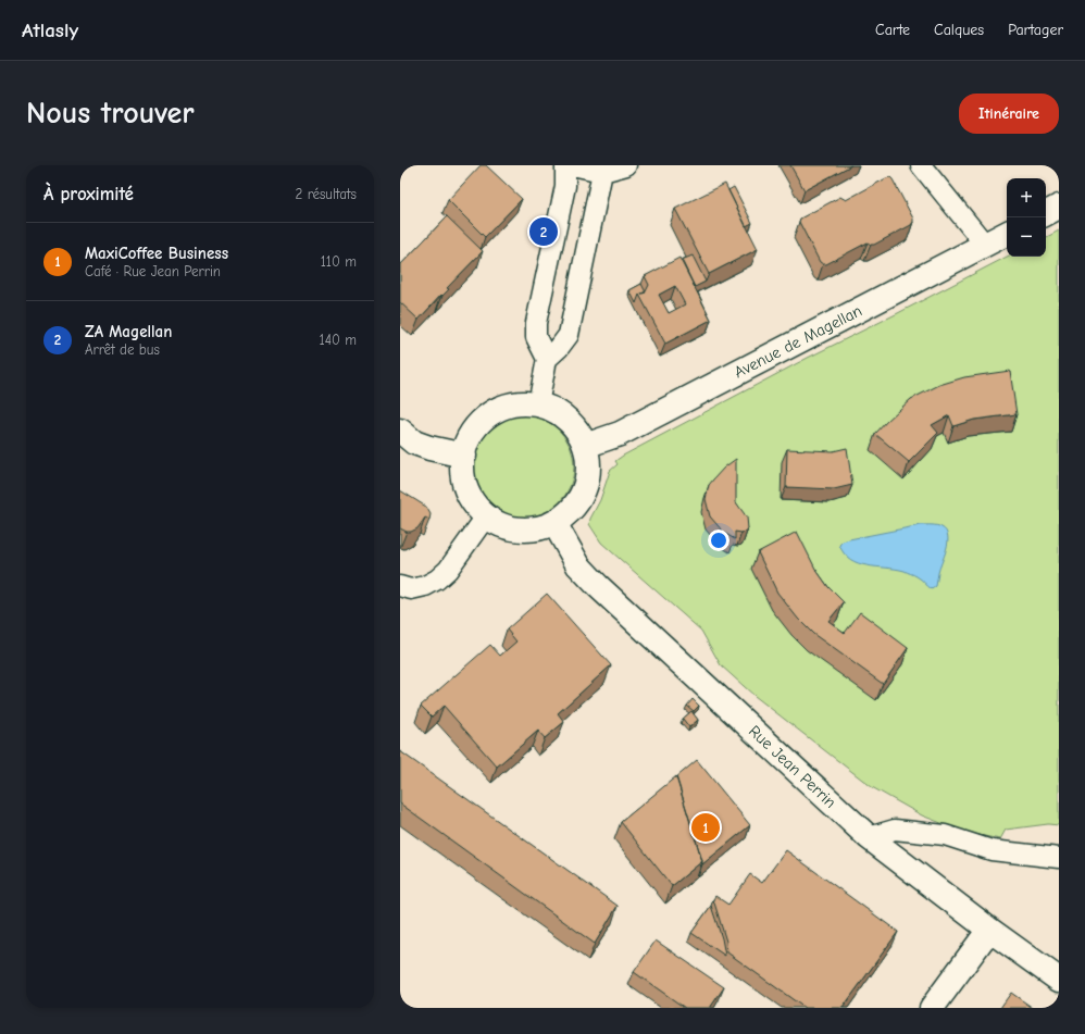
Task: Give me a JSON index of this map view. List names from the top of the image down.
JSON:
{
  "streets": {
    "street": ["Avenue de Magellan", "Rue Jean Perrin"]
  },
  "crossings": [
    ["Avenue de Magellan", "Rue Jean Perrin"]
  ],
  "page": {
    "header": "Atlasly",
    "nav": ["Carte", "Calques", "Partager"],
    "buttons": "Itinéraire",
    "title": "Nous trouver",
    "heading": ["À proximité", "2 résultats"],
    "map_buttons": ["+", "−"],
    "pins": ["2", "1"],
    "list": [
      {
        "mark": "1",
        "name": "MaxiCoffee Business",
        "note": "Café · Rue Jean Perrin",
        "value": "110 m"
      },
      {
        "mark": "2",
        "name": "ZA Magellan",
        "note": "Arrêt de bus",
        "value": "140 m"
      }
    ]
  }
}
